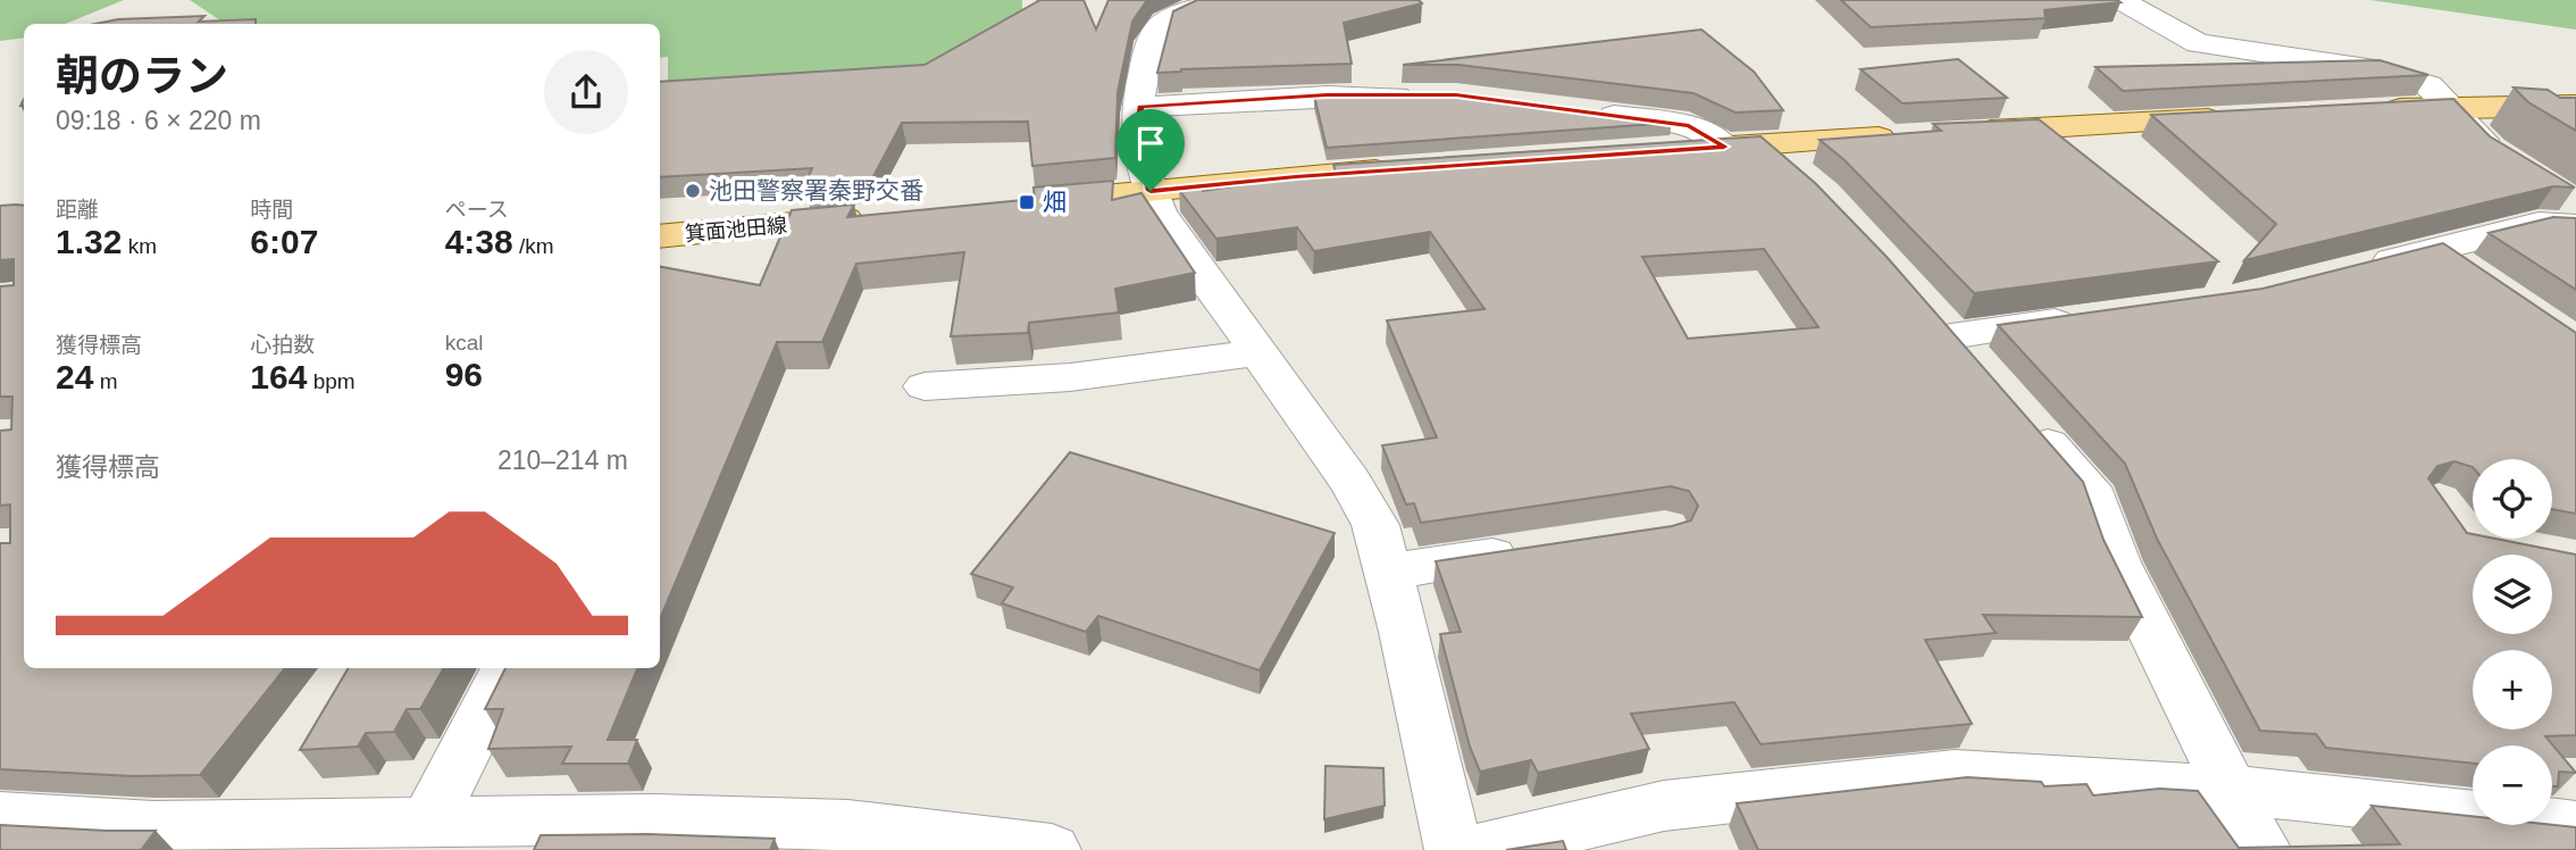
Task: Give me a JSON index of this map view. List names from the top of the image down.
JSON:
{
  "streets": {
    "main road": ["箕面池田線"]
  },
  "places": {
    "other": ["池田警察署秦野交番"],
    "transit": ["畑"]
  },
  "page": {
    "heading": ["朝のラン", "09:18 · 6 × 220 m"],
    "stats": [
      ["距離", "1.32 km"],
      ["時間", "6:07"],
      ["ペース", "4:38 /km"],
      ["獲得標高", "24 m"],
      ["心拍数", "164 bpm"],
      ["kcal", "96"]
    ],
    "chart": ["獲得標高", "210–214 m"],
    "map_buttons": ["+", "−"]
  }
}
